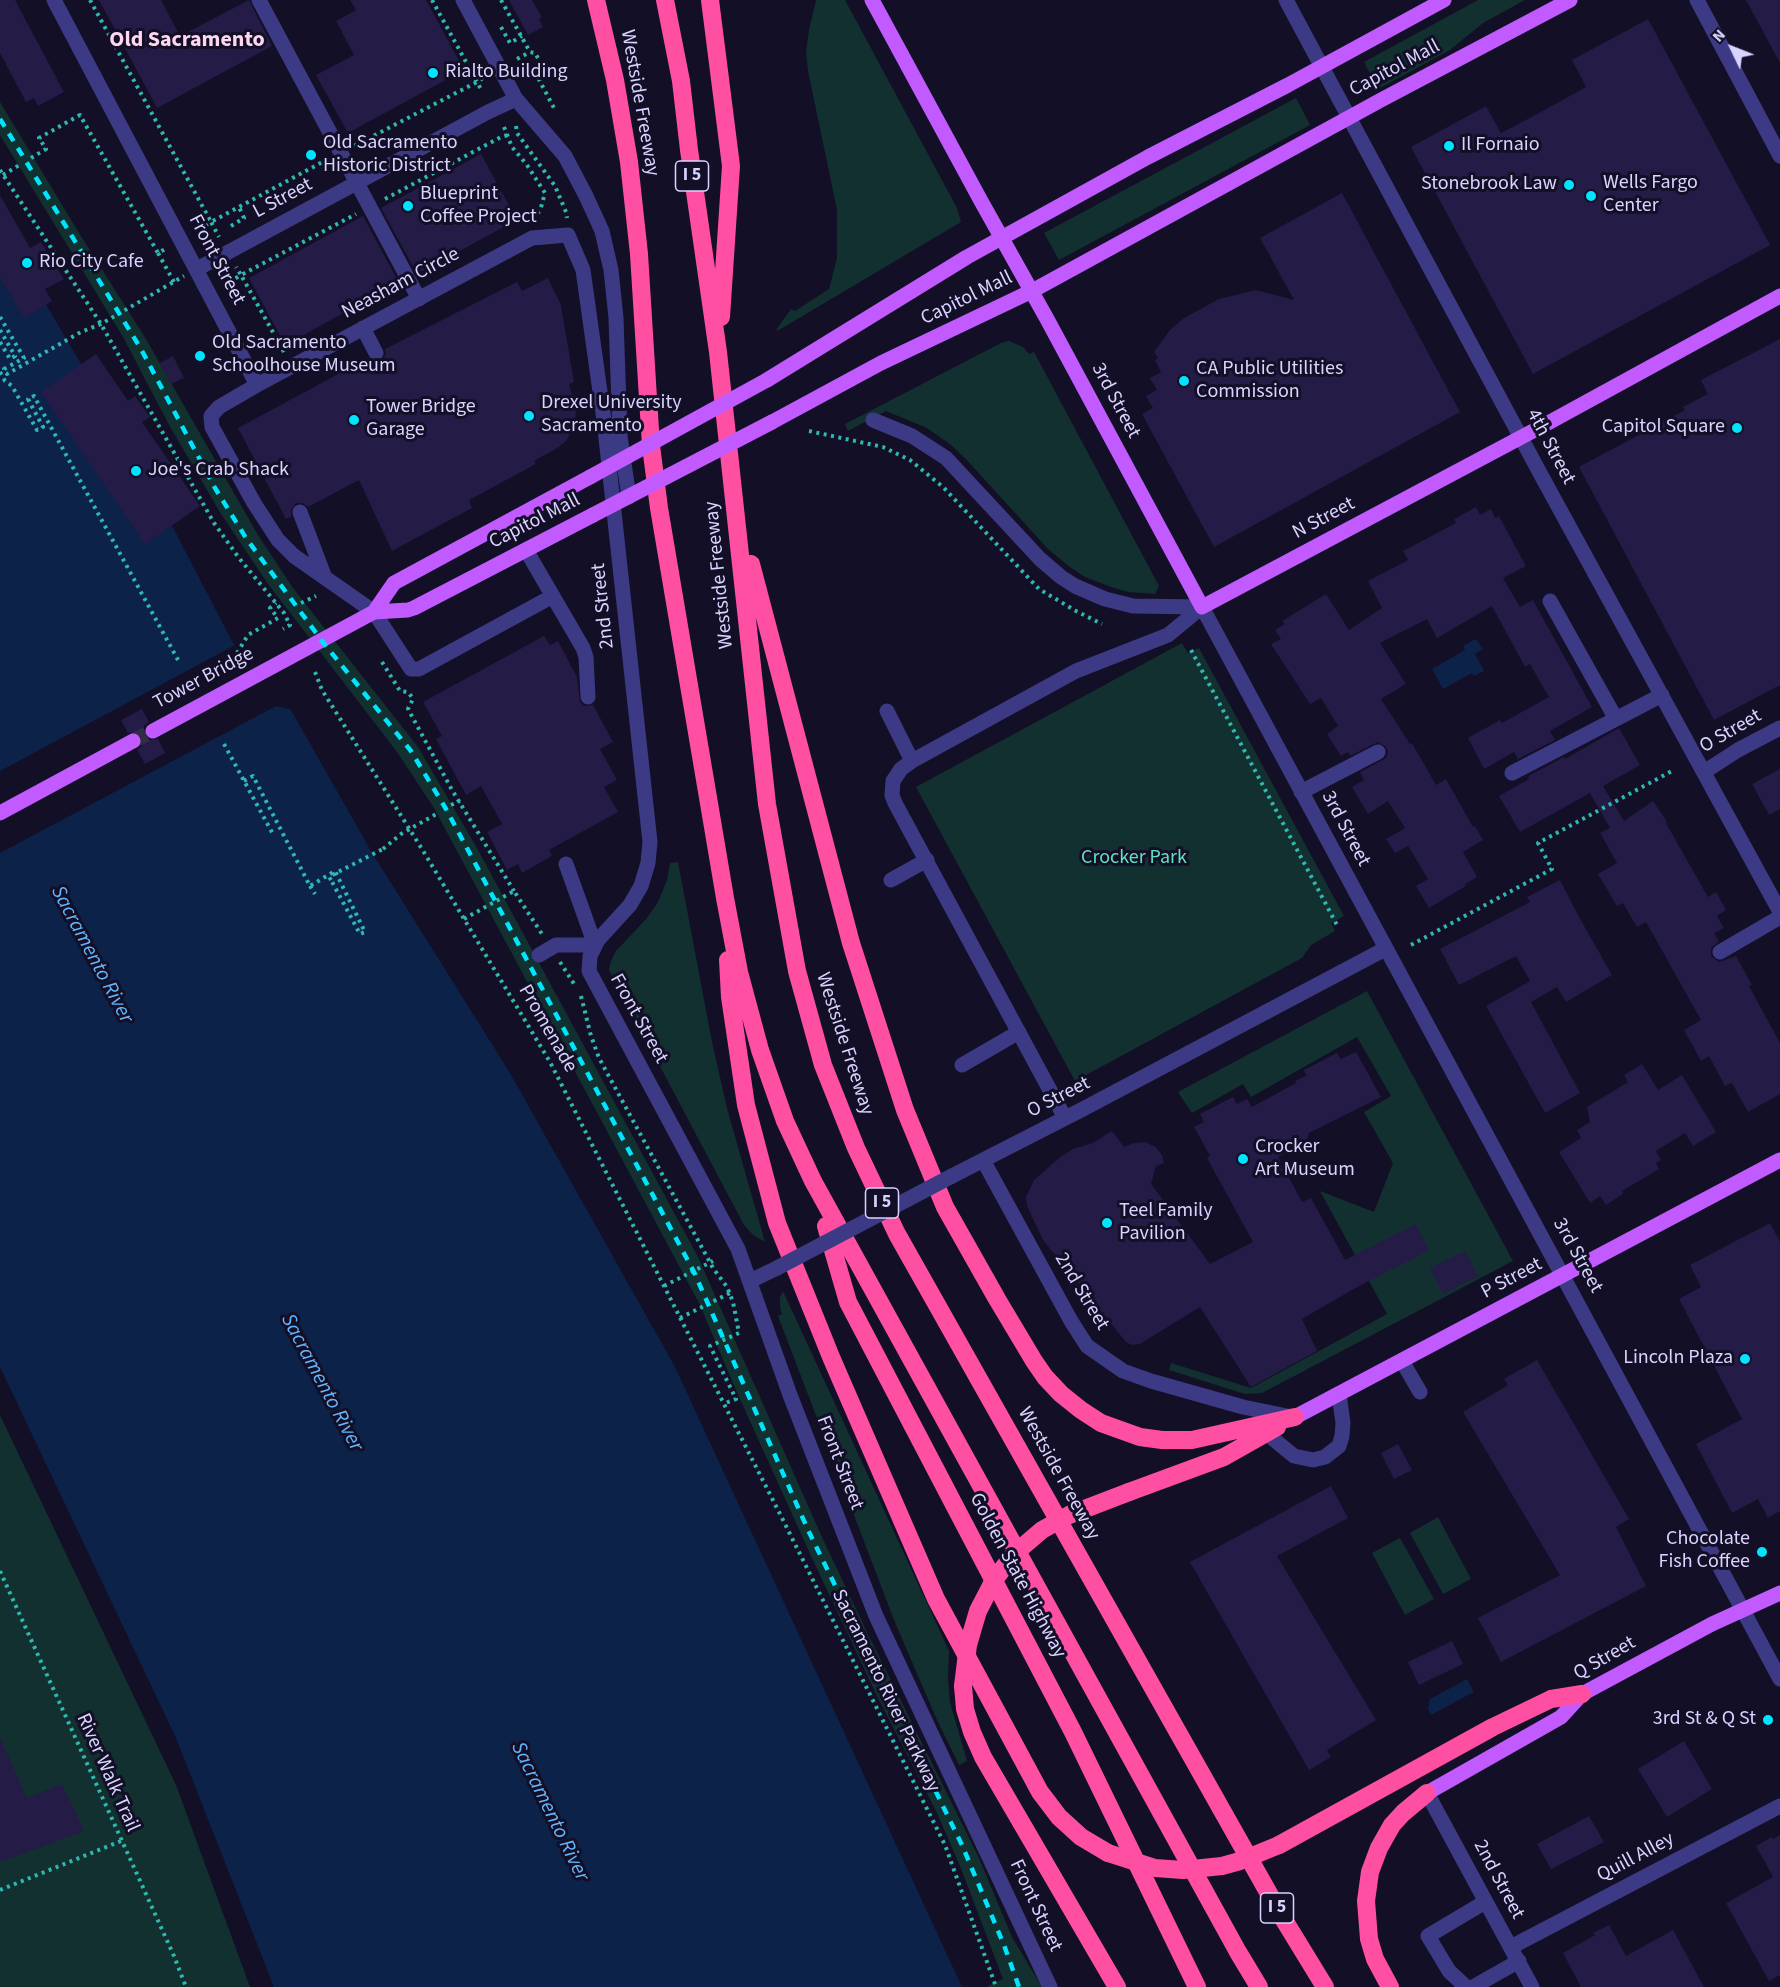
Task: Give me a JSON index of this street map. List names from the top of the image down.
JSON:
{
  "streets": {
    "highway": ["Westside Freeway", "I 5", "Golden State Highway"],
    "main road": [
      "Capitol Mall",
      "3rd Street",
      "N Street",
      "Tower Bridge",
      "P Street",
      "Q Street"
    ],
    "street": [
      "L Street",
      "Front Street",
      "Neasham Circle",
      "4th Street",
      "2nd Street",
      "O Street",
      "Quill Alley"
    ],
    "path": ["Promenade", "Sacramento River Parkway", "River Walk Trail"]
  },
  "crossings": [
    ["Capitol Mall", "3rd Street"],
    ["Capitol Mall", "4th Street"],
    ["Capitol Mall", "Tower Bridge"],
    ["Westside Freeway", "Golden State Highway"],
    ["L Street", "Front Street"],
    ["Front Street", "Neasham Circle"],
    ["Front Street", "2nd Street"],
    ["Front Street", "O Street"],
    ["Neasham Circle", "2nd Street"],
    ["3rd Street", "N Street"],
    ["3rd Street", "O Street"],
    ["3rd Street", "P Street"],
    ["3rd Street", "Q Street"],
    ["4th Street", "N Street"],
    ["4th Street", "O Street"],
    ["2nd Street", "O Street"],
    ["2nd Street", "P Street"],
    ["2nd Street", "Q Street"],
    ["2nd Street", "Quill Alley"],
    ["Promenade", "Sacramento River Parkway"]
  ],
  "districts": ["Old Sacramento"],
  "water": ["Sacramento River"],
  "parks": ["Crocker Park"],
  "places": [
    "Rialto Building",
    "Il Fornaio",
    "Old Sacramento Historic District",
    "Stonebrook Law",
    "Wells Fargo Center",
    "Blueprint Coffee Project",
    "Rio City Cafe",
    "Old Sacramento Schoolhouse Museum",
    "CA Public Utilities Commission",
    "Drexel University Sacramento",
    "Tower Bridge Garage",
    "Capitol Square",
    "Joe's Crab Shack",
    "Crocker Art Museum",
    "Teel Family Pavilion",
    "Lincoln Plaza",
    "Chocolate Fish Coffee",
    "3rd St & Q St"
  ],
  "north": "top left"
}
